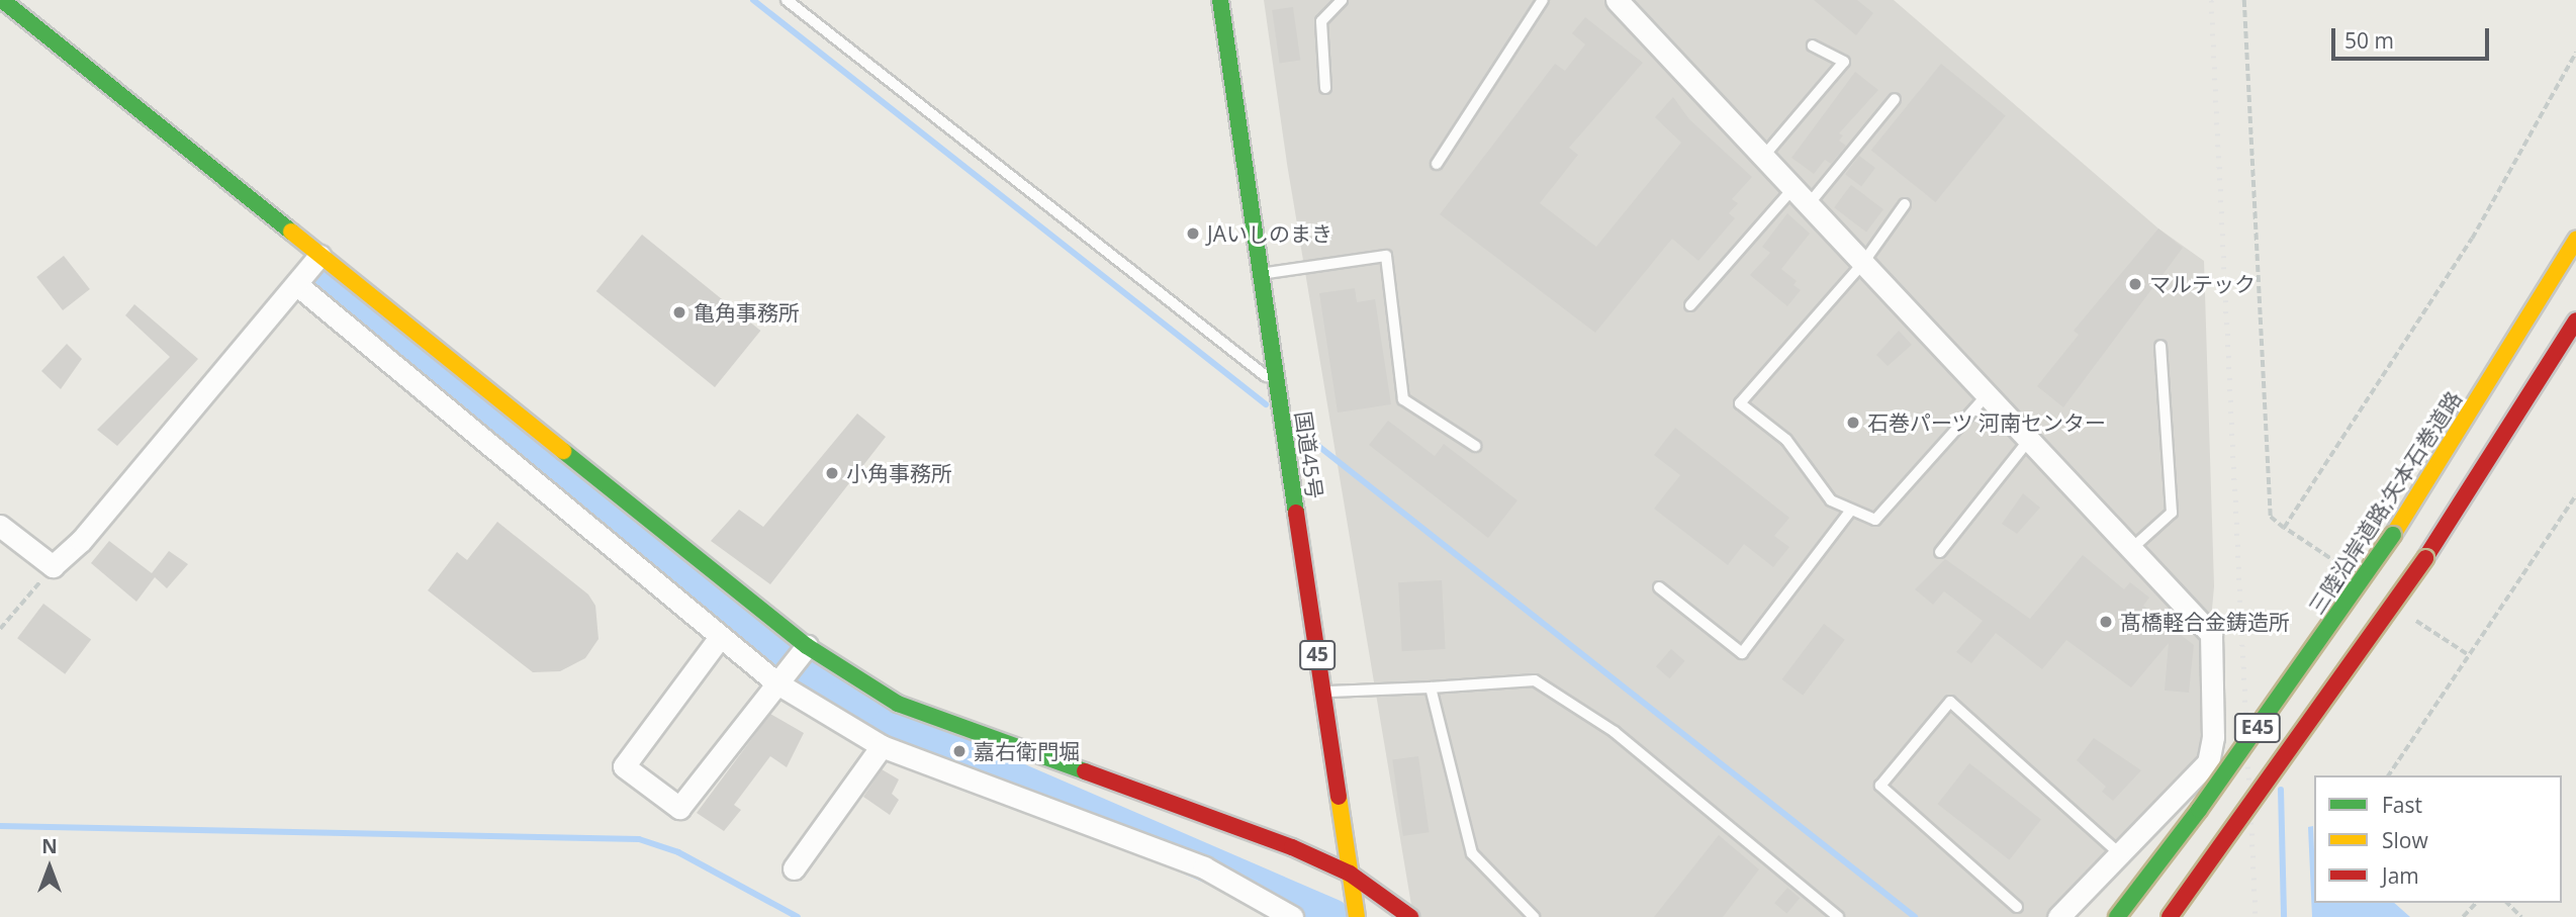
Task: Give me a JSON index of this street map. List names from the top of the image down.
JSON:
{
  "streets": {
    "main road": [
      "国道45号",
      "三陸沿岸道路;矢本石巻道路",
      "45",
      "E45"
    ]
  },
  "places": [
    "JAいしのまき",
    "マルテック",
    "亀角事務所",
    "石巻パーツ 河南センター",
    "小角事務所",
    "髙橋軽合金鋳造所",
    "嘉右衛門堀"
  ],
  "legend": ["Fast", "Slow", "Jam"],
  "scale_bar": "50 m",
  "north": "top"
}
